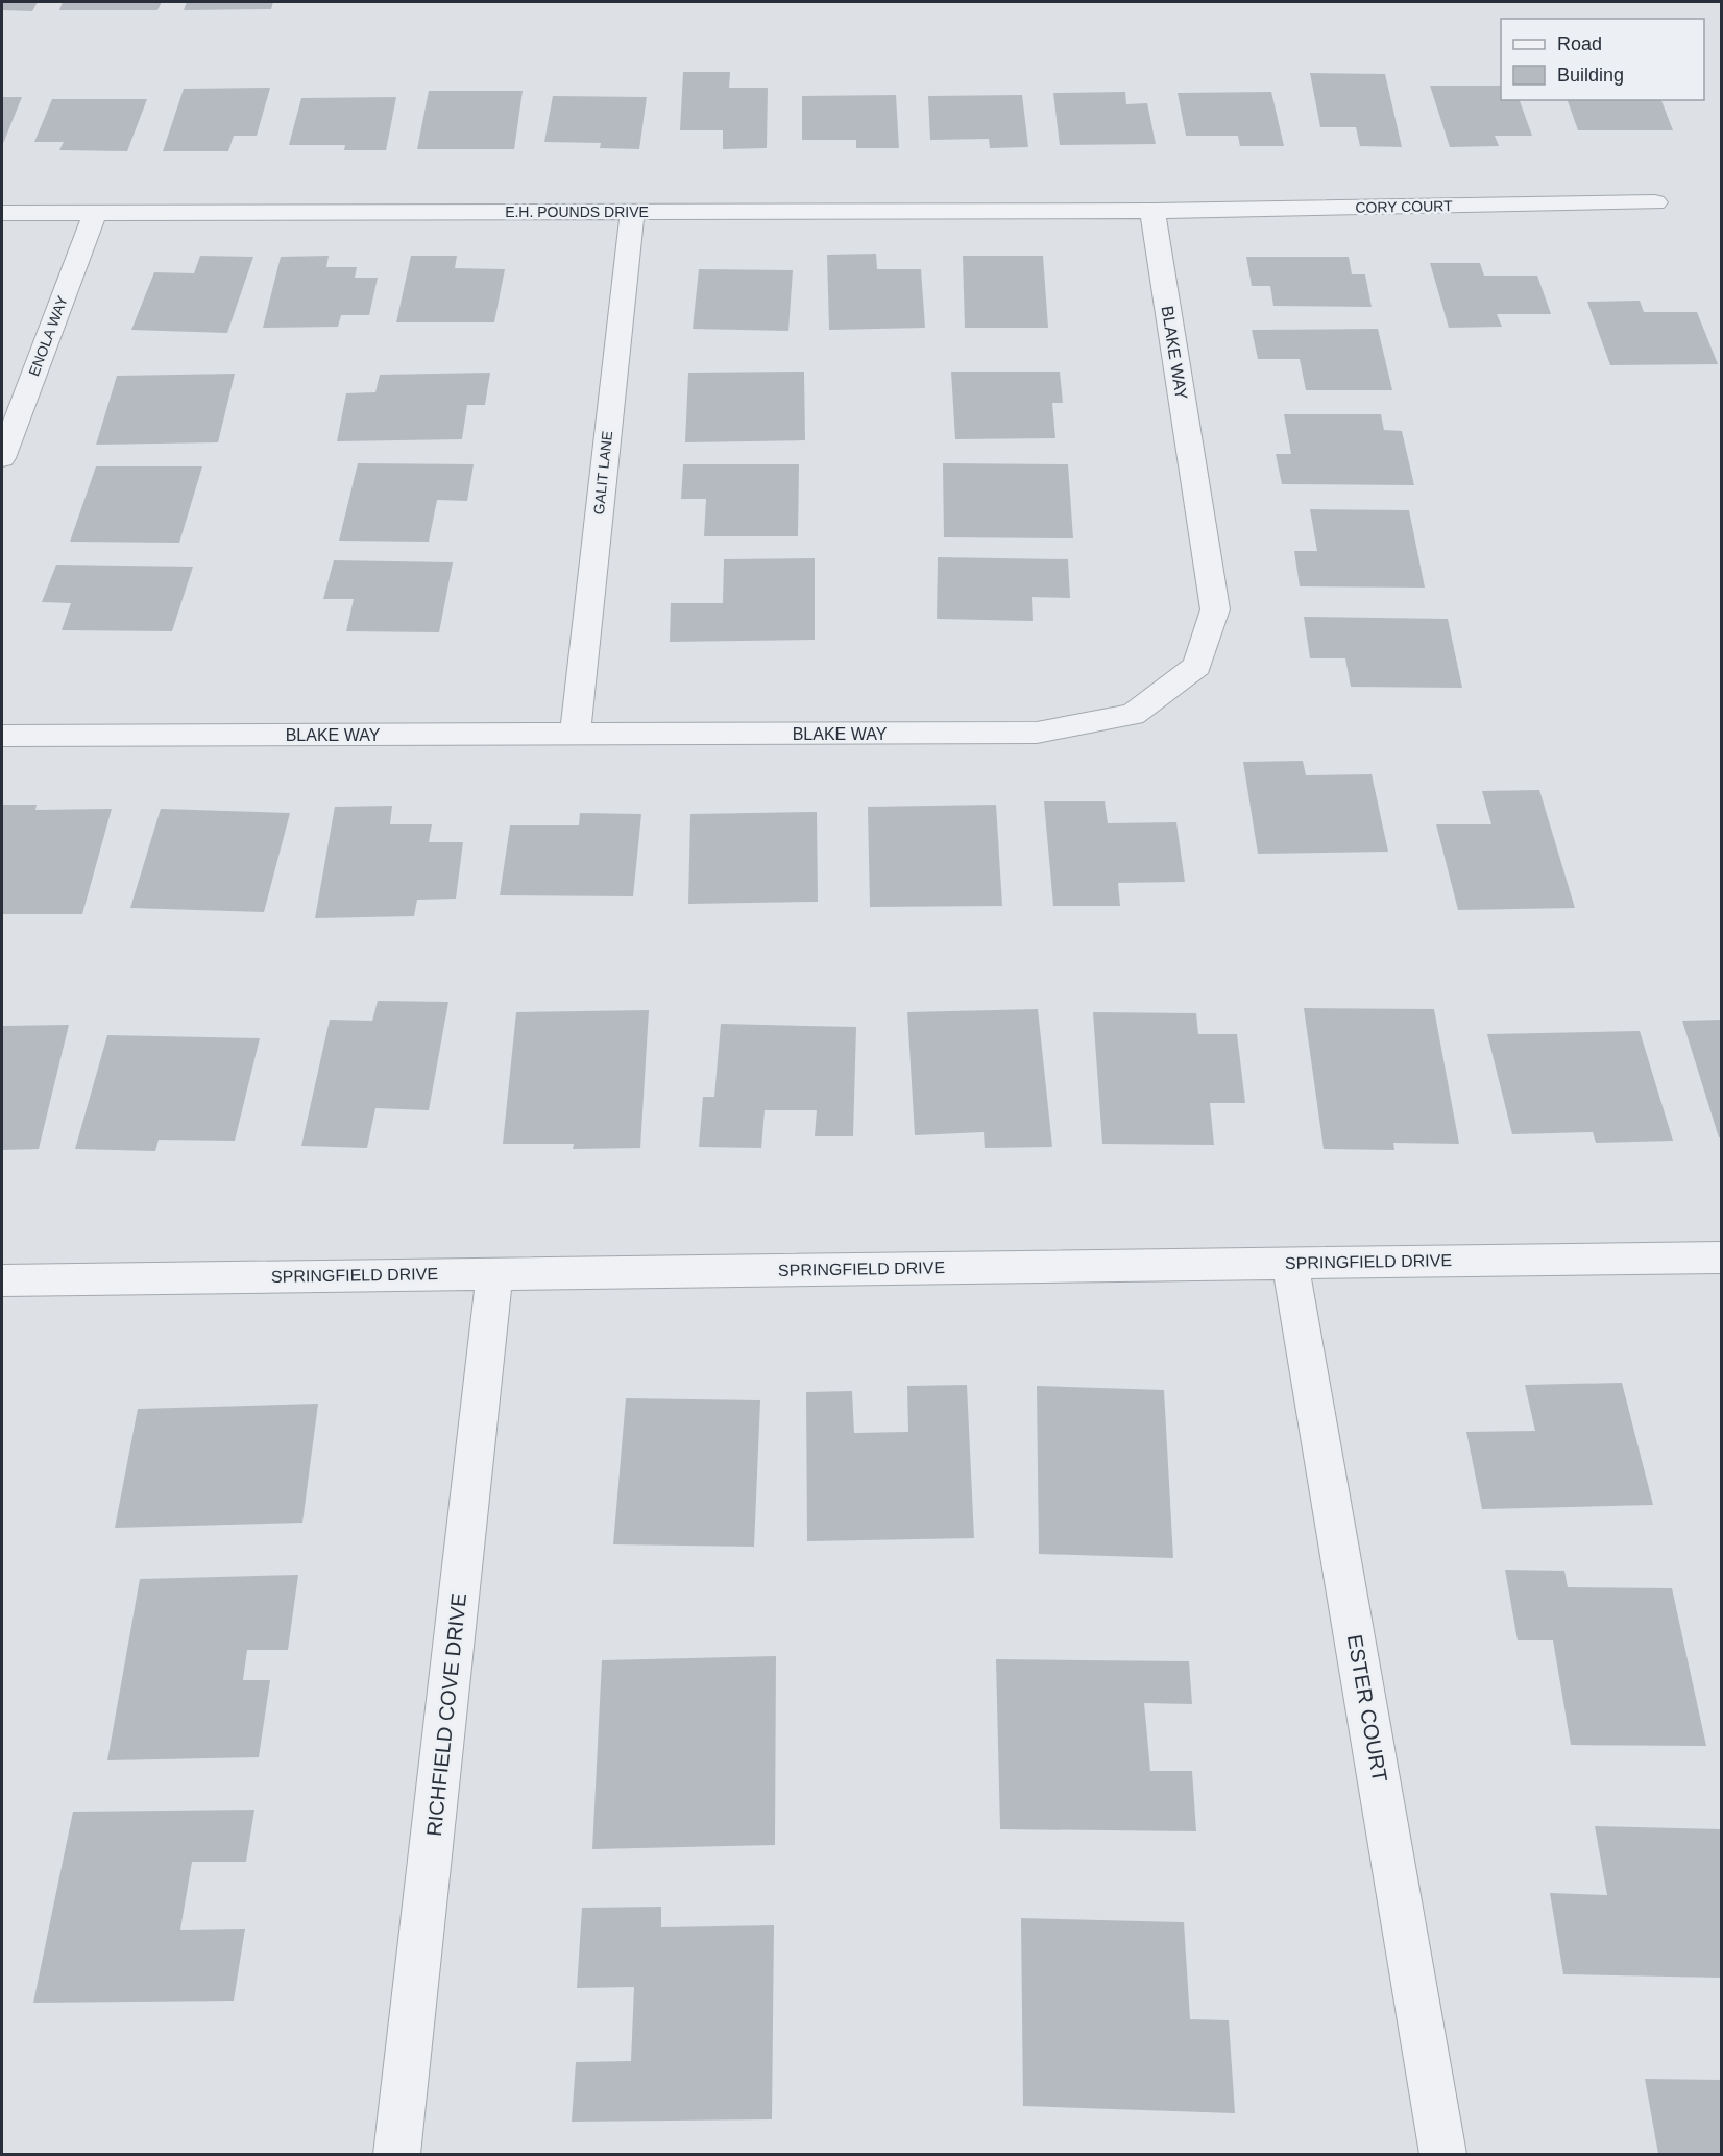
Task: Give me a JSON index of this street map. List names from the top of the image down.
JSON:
{
  "streets": {
    "street": [
      "CORY COURT",
      "E.H. POUNDS DRIVE",
      "ENOLA WAY",
      "BLAKE WAY",
      "GALIT LANE",
      "SPRINGFIELD DRIVE",
      "ESTER COURT",
      "RICHFIELD COVE DRIVE"
    ]
  },
  "crossings": [
    ["CORY COURT", "E.H. POUNDS DRIVE"],
    ["CORY COURT", "BLAKE WAY"],
    ["E.H. POUNDS DRIVE", "ENOLA WAY"],
    ["E.H. POUNDS DRIVE", "BLAKE WAY"],
    ["E.H. POUNDS DRIVE", "GALIT LANE"],
    ["BLAKE WAY", "GALIT LANE"],
    ["SPRINGFIELD DRIVE", "ESTER COURT"],
    ["SPRINGFIELD DRIVE", "RICHFIELD COVE DRIVE"]
  ],
  "legend": ["Road", "Building"]
}
